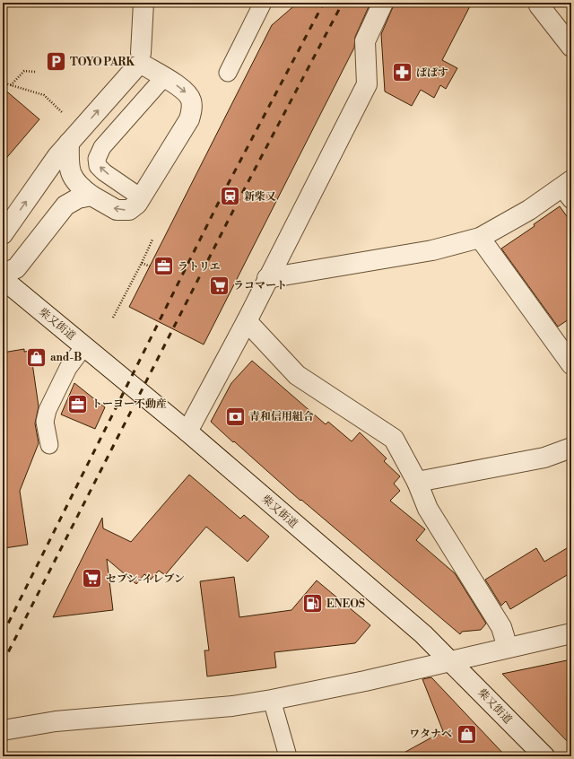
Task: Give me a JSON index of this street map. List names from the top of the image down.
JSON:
{
  "streets": {
    "street": ["柴又街道"]
  },
  "places": {
    "parking": ["TOYO PARK"],
    "pharmacy": ["ぱぱす"],
    "station": ["新柴又"],
    "office": ["ラトリエ", "トーヨー不動産"],
    "supermarket": ["ラコマート", "セブン-イレブン"],
    "shop": ["and-B", "ワタナベ"],
    "bank": ["青和信用組合"],
    "fuel station": ["ENEOS"]
  }
}
